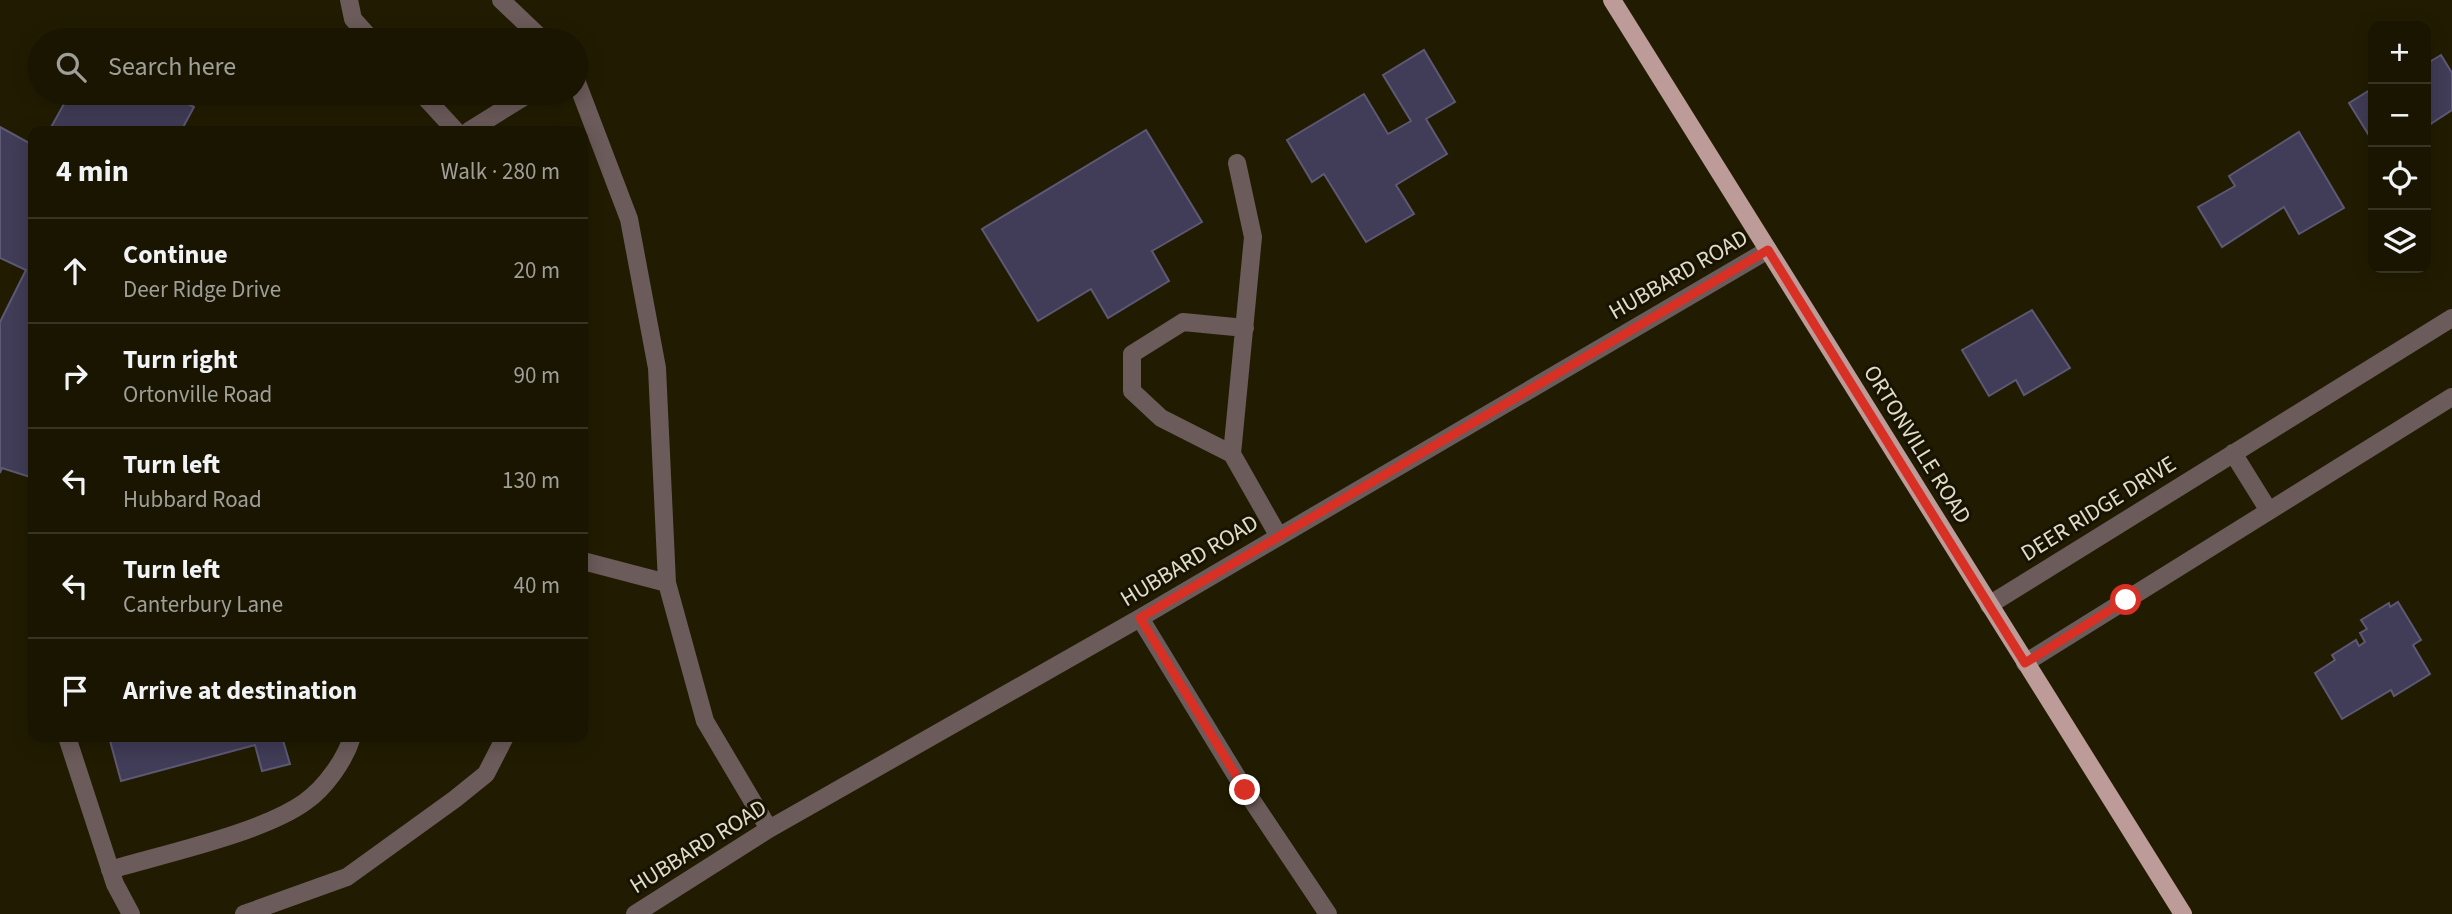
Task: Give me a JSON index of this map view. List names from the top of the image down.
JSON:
{
  "streets": {
    "main road": ["ORTONVILLE ROAD"],
    "street": ["HUBBARD ROAD", "DEER RIDGE DRIVE"]
  },
  "crossings": [
    ["HUBBARD ROAD", "ORTONVILLE ROAD"],
    ["ORTONVILLE ROAD", "DEER RIDGE DRIVE"]
  ],
  "page": {
    "map_buttons": ["+", "−"],
    "search": "Search here",
    "heading": ["4 min", "Walk · 280 m"],
    "list": [
      ["Continue", "Deer Ridge Drive", "20 m"],
      ["Turn right", "Ortonville Road", "90 m"],
      ["Turn left", "Hubbard Road", "130 m"],
      ["Turn left", "Canterbury Lane", "40 m"],
      "Arrive at destination"
    ]
  }
}
